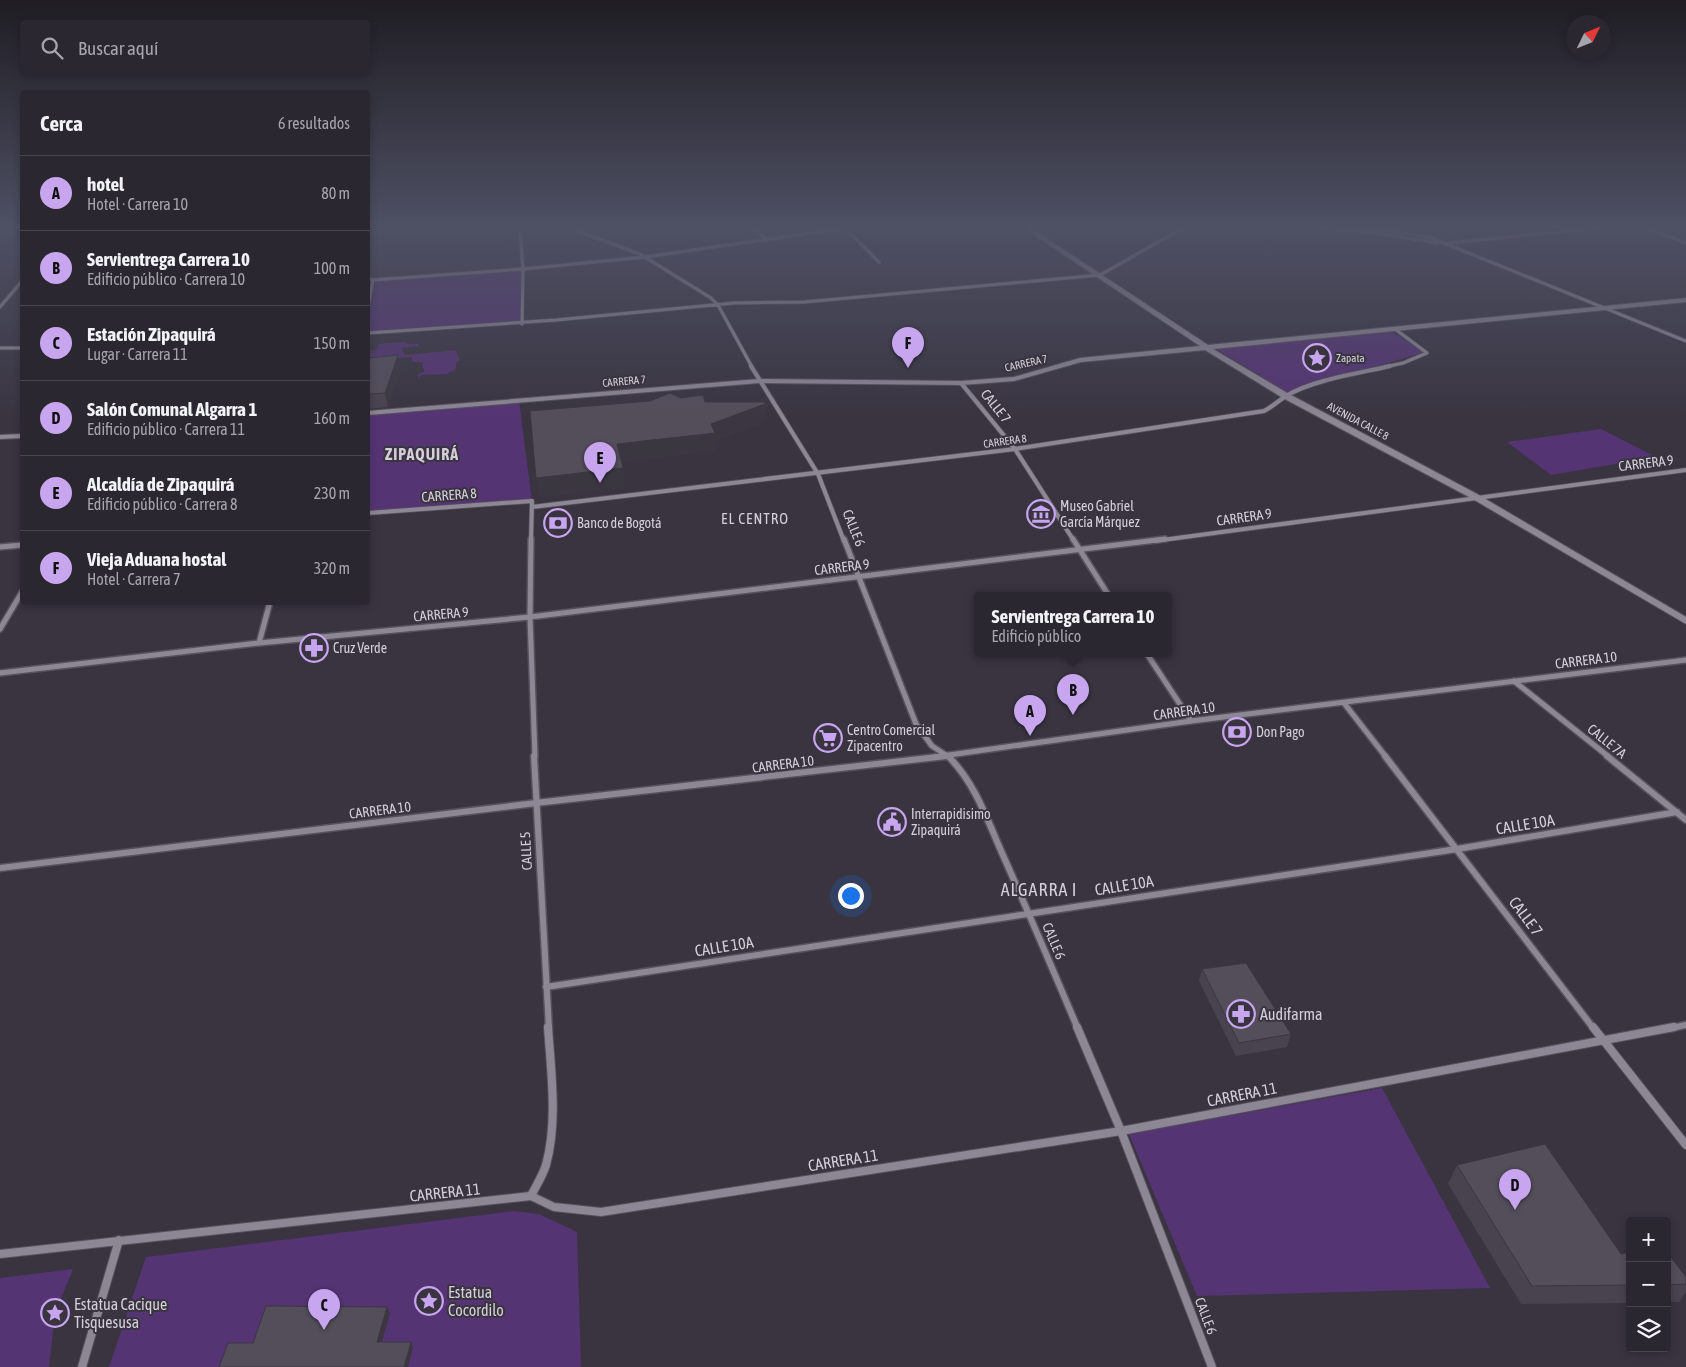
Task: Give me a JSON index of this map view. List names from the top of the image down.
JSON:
{
  "streets": {
    "street": [
      "CARRERA 7",
      "CALLE 7",
      "AVENIDA CALLE 8",
      "CARRERA 8",
      "CARRERA 9",
      "CALLE 6",
      "CARRERA 10",
      "CALLE 7A",
      "CALLE 10A",
      "CALLE 5",
      "CARRERA 11"
    ]
  },
  "crossings": [
    ["CARRERA 7", "CALLE 7"],
    ["CARRERA 7", "AVENIDA CALLE 8"],
    ["CARRERA 7", "CARRERA 8"],
    ["CARRERA 7", "CALLE 6"],
    ["CALLE 7", "CARRERA 8"],
    ["CALLE 7", "CARRERA 9"],
    ["CALLE 7", "CARRERA 10"],
    ["CALLE 7", "CALLE 10A"],
    ["CALLE 7", "CARRERA 11"],
    ["AVENIDA CALLE 8", "CARRERA 8"],
    ["AVENIDA CALLE 8", "CARRERA 9"],
    ["CARRERA 8", "CALLE 6"],
    ["CARRERA 8", "CALLE 5"],
    ["CARRERA 9", "CALLE 6"],
    ["CARRERA 9", "CALLE 5"],
    ["CALLE 6", "CARRERA 10"],
    ["CALLE 6", "CALLE 10A"],
    ["CALLE 6", "CARRERA 11"],
    ["CARRERA 10", "CALLE 7A"],
    ["CARRERA 10", "CALLE 5"],
    ["CALLE 7A", "CALLE 10A"],
    ["CALLE 10A", "CALLE 5"],
    ["CALLE 5", "CARRERA 11"]
  ],
  "districts": ["ZIPAQUIRÁ", "EL CENTRO", "ALGARRA I"],
  "places": {
    "place": ["Zapata", "Estatua Cocordilo", "Estatua Cacique Tisquesusa"],
    "museum": ["Museo Gabriel García Márquez"],
    "bank": ["Banco de Bogotá", "Don Pago"],
    "pharmacy": ["Cruz Verde", "Audifarma"],
    "supermarket": ["Centro Comercial Zipacentro"],
    "public building": ["Interrapidisimo Zipaquirá"]
  },
  "north": "top right",
  "page": {
    "search": "Buscar aquí",
    "heading": ["Cerca", "6 resultados"],
    "list": [
      {
        "mark": "A",
        "name": "hotel",
        "note": "Hotel · Carrera 10",
        "value": "80 m"
      },
      {
        "mark": "B",
        "name": "Servientrega Carrera 10",
        "note": "Edificio público · Carrera 10",
        "value": "100 m"
      },
      {
        "mark": "C",
        "name": "Estación Zipaquirá",
        "note": "Lugar · Carrera 11",
        "value": "150 m"
      },
      {
        "mark": "D",
        "name": "Salón Comunal Algarra 1",
        "note": "Edificio público · Carrera 11",
        "value": "160 m"
      },
      {
        "mark": "E",
        "name": "Alcaldía de Zipaquirá",
        "note": "Edificio público · Carrera 8",
        "value": "230 m"
      },
      {
        "mark": "F",
        "name": "Vieja Aduana hostal",
        "note": "Hotel · Carrera 7",
        "value": "320 m"
      }
    ],
    "pins": [
      "F",
      "E",
      "B",
      "A",
      "D",
      "C"
    ],
    "popup": ["Servientrega Carrera 10", "Edificio público"],
    "map_buttons": ["+", "−"]
  }
}
